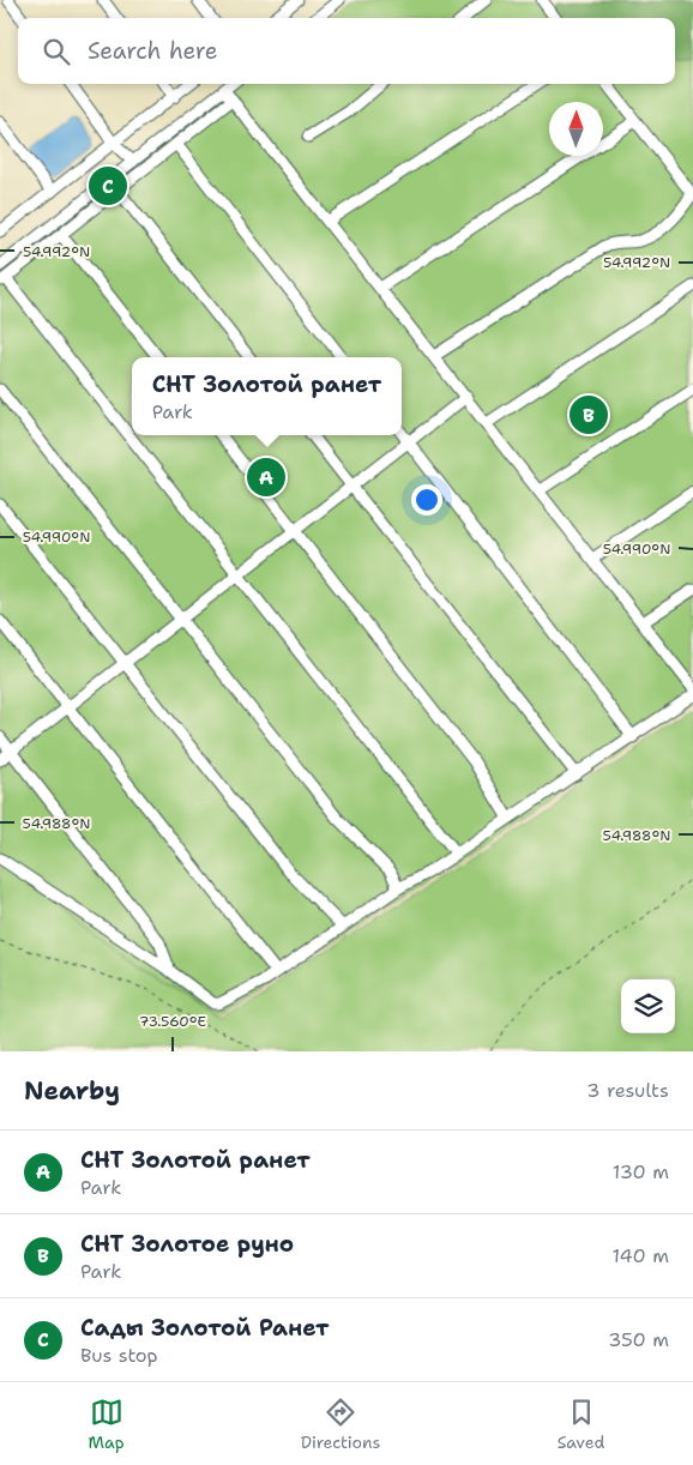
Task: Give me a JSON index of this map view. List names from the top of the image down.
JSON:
{
  "north": "top",
  "page": {
    "search": "Search here",
    "pins": ["C", "B", "A"],
    "popup": ["СНТ Золотой ранет", "Park"],
    "heading": ["Nearby", "3 results"],
    "list": [
      {
        "mark": "A",
        "name": "СНТ Золотой ранет",
        "note": "Park",
        "value": "130 m"
      },
      {
        "mark": "B",
        "name": "СНТ Золотое руно",
        "note": "Park",
        "value": "140 m"
      },
      {
        "mark": "C",
        "name": "Сады Золотой Ранет",
        "note": "Bus stop",
        "value": "350 m"
      }
    ],
    "nav": ["Map", "Directions", "Saved"]
  },
  "coordinates": [
    "54.992°N",
    "54.990°N",
    "54.988°N",
    "73.560°E"
  ]
}
